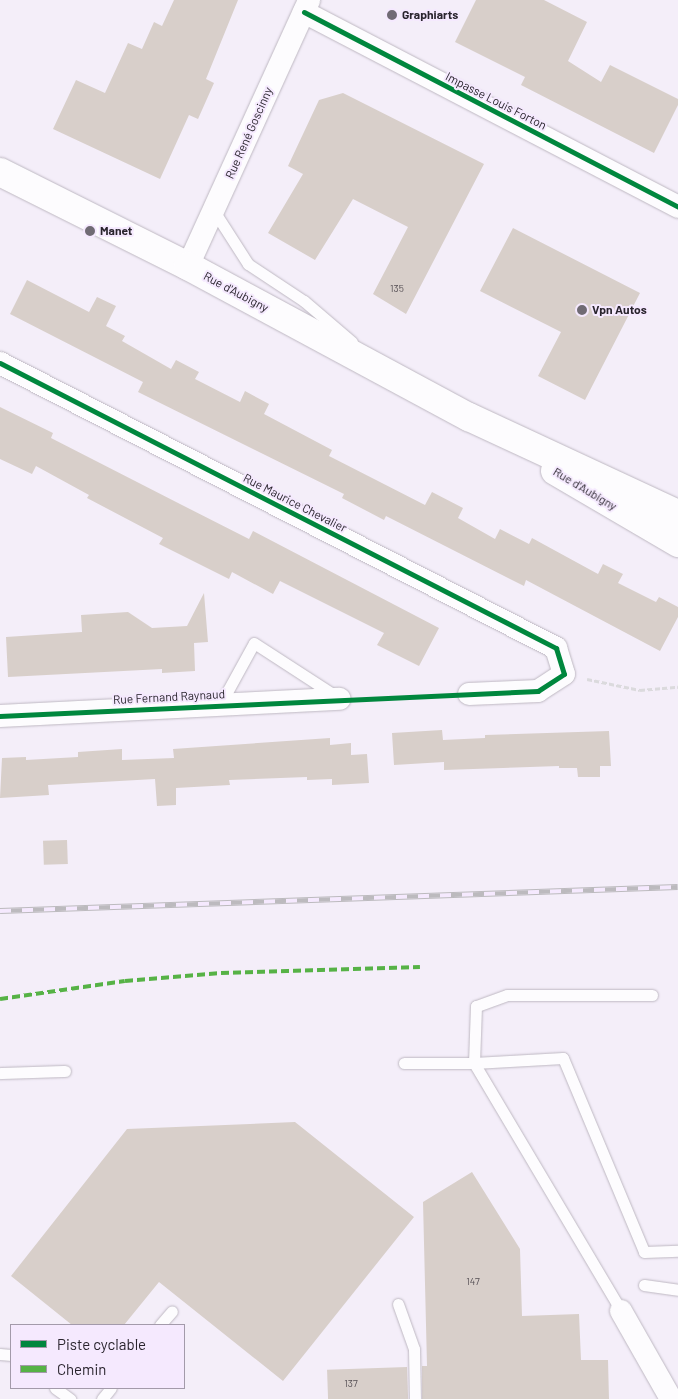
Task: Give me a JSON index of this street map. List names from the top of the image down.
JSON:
{
  "streets": {
    "main road": ["Rue d'Aubigny"],
    "street": [
      "Impasse Louis Forton",
      "Rue René Goscinny",
      "Rue Maurice Chevalier",
      "Rue Fernand Raynaud"
    ]
  },
  "crossings": [
    ["Impasse Louis Forton", "Rue René Goscinny"],
    ["Rue René Goscinny", "Rue d'Aubigny"]
  ],
  "places": ["Graphiarts", "Manet", "Vpn Autos"],
  "house_numbers": ["135", "147", "137"],
  "legend": ["Piste cyclable", "Chemin"]
}
